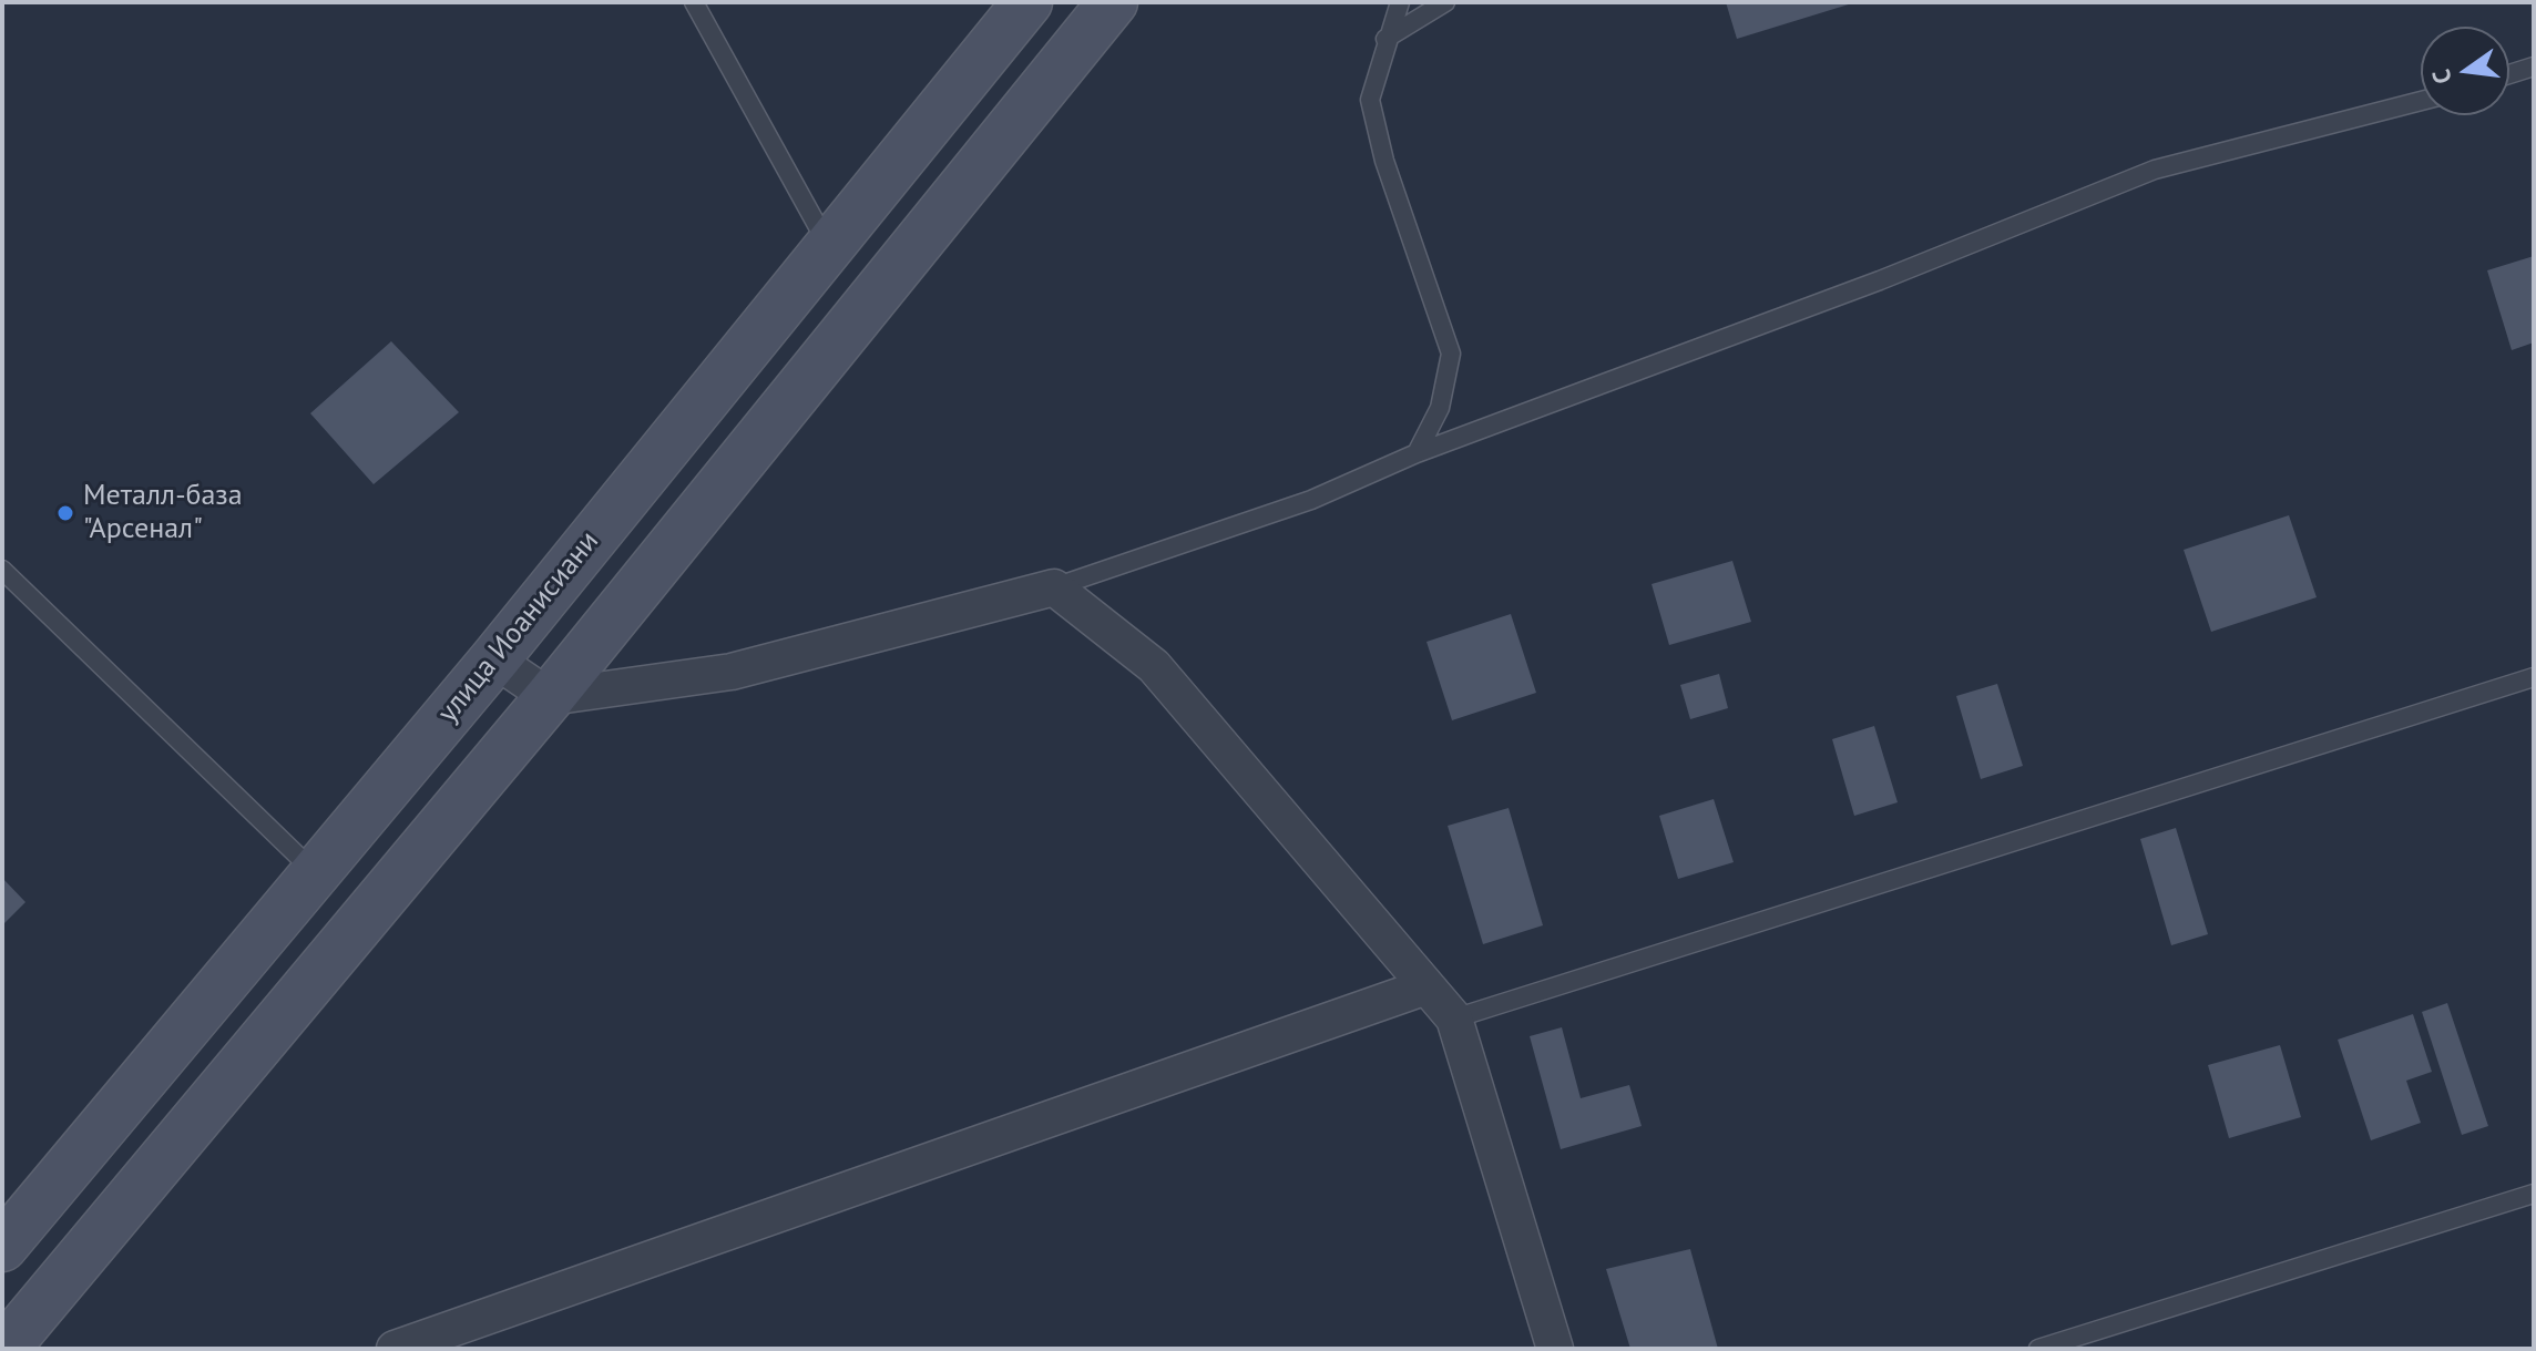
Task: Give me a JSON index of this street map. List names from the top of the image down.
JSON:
{
  "streets": {
    "main road": ["улица Иоанисиани"]
  },
  "places": ["Металл-база \"Арсенал\""],
  "north": "left"
}
